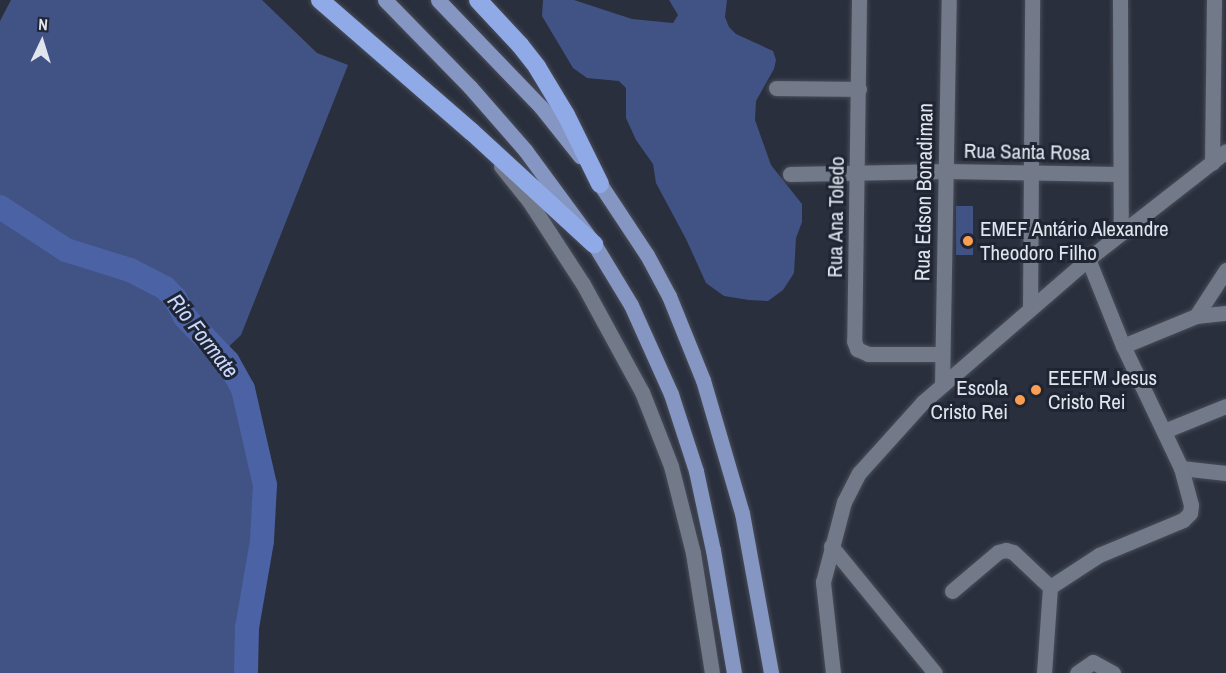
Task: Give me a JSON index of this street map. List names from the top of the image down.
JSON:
{
  "streets": {
    "street": ["Rua Santa Rosa", "Rua Edson Bonadiman", "Rua Ana Toledo"]
  },
  "crossings": [
    ["Rua Santa Rosa", "Rua Edson Bonadiman"],
    ["Rua Santa Rosa", "Rua Ana Toledo"],
    ["Rua Edson Bonadiman", "Rua Ana Toledo"]
  ],
  "water": ["Rio Formate"],
  "places": ["EMEF Antário Alexandre Theodoro Filho", "EEEFM Jesus Cristo Rei", "Escola Cristo Rei"],
  "north": "top"
}
